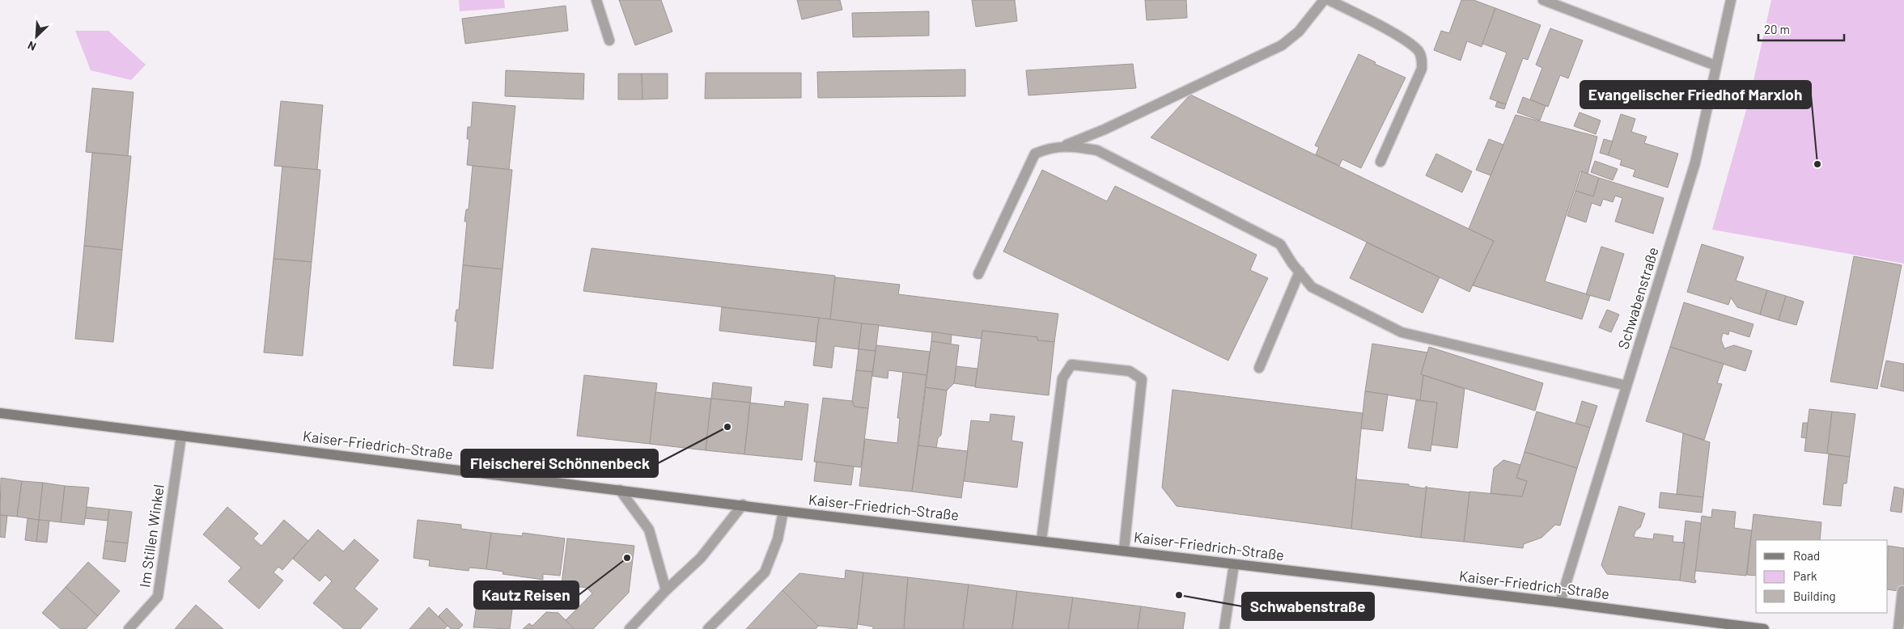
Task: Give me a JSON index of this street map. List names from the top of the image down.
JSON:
{
  "streets": {
    "main road": ["Kaiser-Friedrich-Straße"],
    "street": ["Schwabenstraße", "Im Stillen Winkel"]
  },
  "crossings": [
    ["Schwabenstraße", "Kaiser-Friedrich-Straße"],
    ["Kaiser-Friedrich-Straße", "Im Stillen Winkel"]
  ],
  "places": [
    "Evangelischer Friedhof Marxloh",
    "Fleischerei Schönnenbeck",
    "Kautz Reisen",
    "Schwabenstraße"
  ],
  "legend": ["Road", "Park", "Building"],
  "scale_bar": "20 m",
  "north": "bottom left"
}
